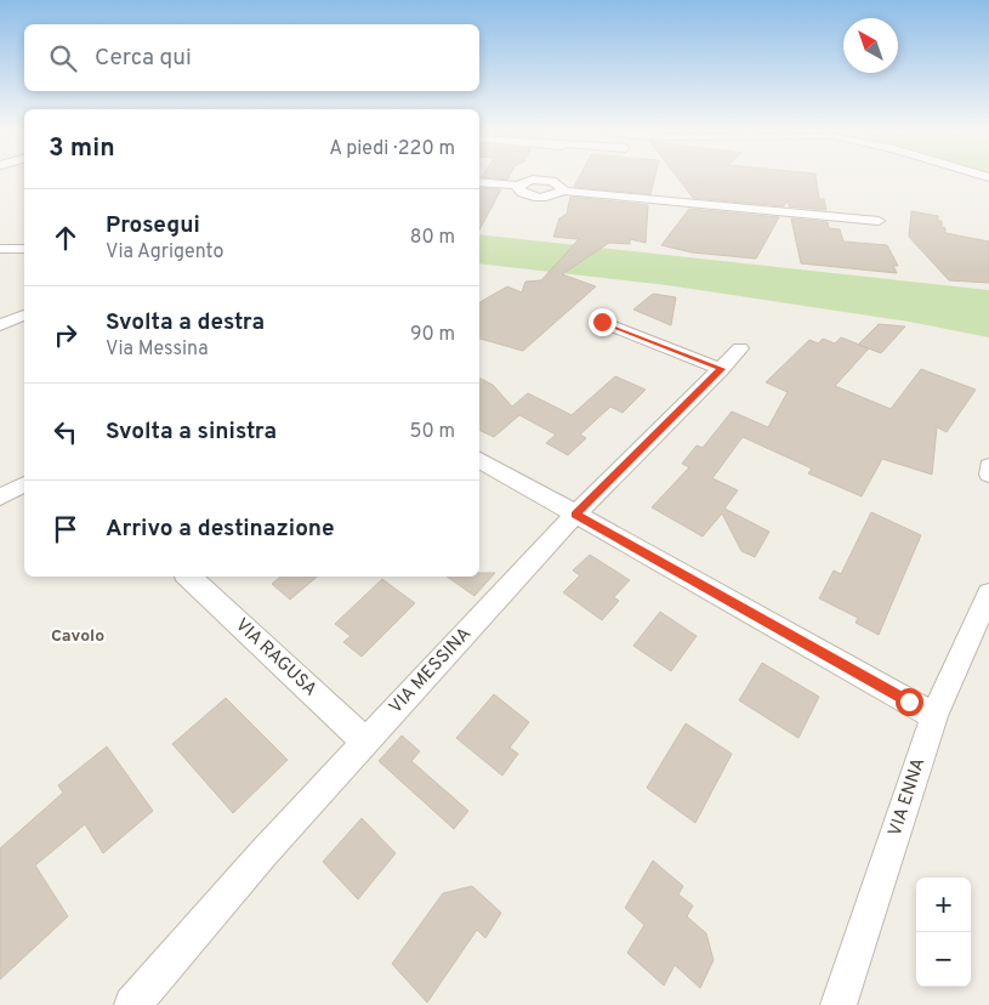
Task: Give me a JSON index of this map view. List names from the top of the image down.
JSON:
{
  "streets": {
    "street": ["VIA RAGUSA", "VIA MESSINA", "VIA ENNA"]
  },
  "crossings": [
    ["VIA RAGUSA", "VIA MESSINA"]
  ],
  "districts": ["Cavolo"],
  "north": "top left",
  "page": {
    "search": "Cerca qui",
    "heading": ["3 min", "A piedi · 220 m"],
    "list": [
      ["Prosegui", "Via Agrigento", "80 m"],
      ["Svolta a destra", "Via Messina", "90 m"],
      ["Svolta a sinistra", "50 m"],
      "Arrivo a destinazione"
    ],
    "map_buttons": ["+", "−"]
  }
}
